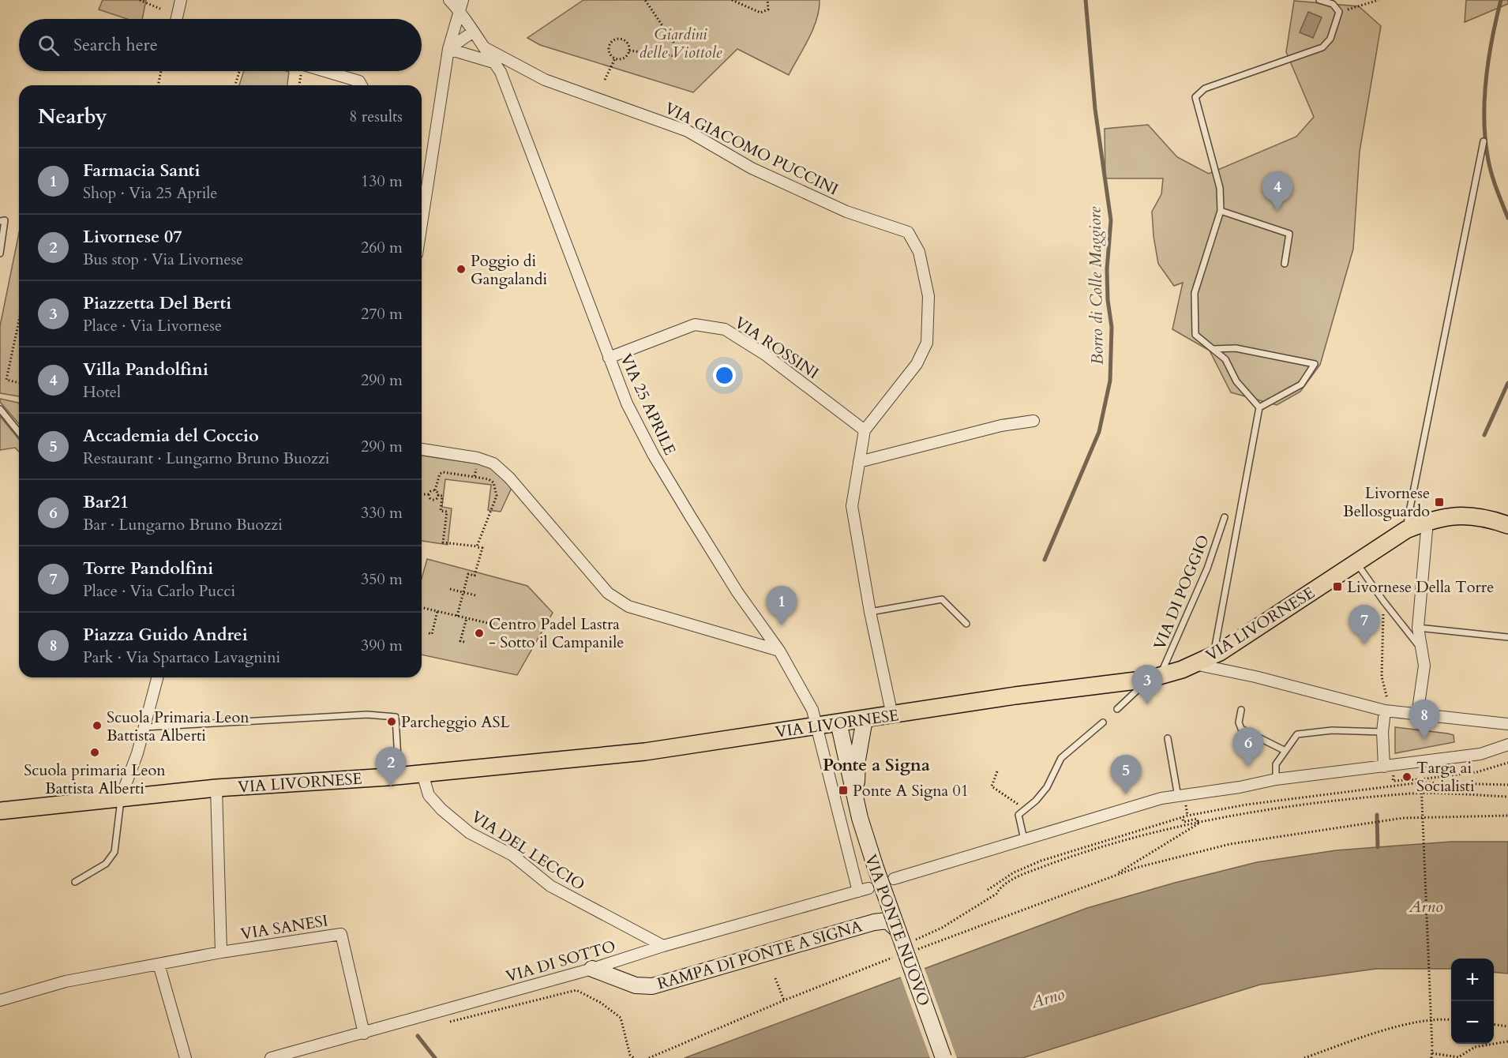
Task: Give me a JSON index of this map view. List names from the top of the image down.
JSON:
{
  "streets": {
    "main road": ["VIA LIVORNESE", "VIA PONTE NUOVO", "RAMPA DI PONTE A SIGNA"],
    "street": [
      "VIA GIACOMO PUCCINI",
      "VIA ROSSINI",
      "VIA 25 APRILE",
      "VIA DEL LECCIO",
      "VIA SANESI",
      "VIA DI SOTTO"
    ],
    "lane": ["VIA DI POGGIO"]
  },
  "crossings": [
    ["VIA GIACOMO PUCCINI", "VIA ROSSINI"],
    ["VIA GIACOMO PUCCINI", "VIA 25 APRILE"],
    ["VIA GIACOMO PUCCINI", "VIA LIVORNESE"],
    ["VIA ROSSINI", "VIA 25 APRILE"],
    ["VIA 25 APRILE", "VIA LIVORNESE"],
    ["VIA 25 APRILE", "VIA DI SOTTO"],
    ["VIA DI POGGIO", "VIA LIVORNESE"],
    ["VIA LIVORNESE", "VIA DEL LECCIO"],
    ["VIA LIVORNESE", "VIA PONTE NUOVO"],
    ["VIA DEL LECCIO", "VIA DI SOTTO"],
    ["VIA SANESI", "VIA DI SOTTO"],
    ["VIA PONTE NUOVO", "RAMPA DI PONTE A SIGNA"],
    ["RAMPA DI PONTE A SIGNA", "VIA DI SOTTO"]
  ],
  "districts": ["Ponte a Signa"],
  "water": ["Borro di Colle Maggiore", "Arno"],
  "parks": ["Giardini delle Viottole"],
  "places": {
    "other": [
      "Poggio di Gangalandi",
      "Centro Padel Lastra - Sotto il Campanile",
      "Parcheggio ASL",
      "Scuola Primaria Leon Battista Alberti",
      "Scuola primaria Leon Battista Alberti",
      "Targa ai Socialisti"
    ],
    "transit": ["Livornese Bellosguardo", "Livornese Della Torre", "Ponte A Signa 01"]
  },
  "page": {
    "search": "Search here",
    "heading": ["Nearby", "8 results"],
    "list": [
      {
        "mark": "1",
        "name": "Farmacia Santi",
        "note": "Shop · Via 25 Aprile",
        "value": "130 m"
      },
      {
        "mark": "2",
        "name": "Livornese 07",
        "note": "Bus stop · Via Livornese",
        "value": "260 m"
      },
      {
        "mark": "3",
        "name": "Piazzetta Del Berti",
        "note": "Place · Via Livornese",
        "value": "270 m"
      },
      {
        "mark": "4",
        "name": "Villa Pandolfini",
        "note": "Hotel",
        "value": "290 m"
      },
      {
        "mark": "5",
        "name": "Accademia del Coccio",
        "note": "Restaurant · Lungarno Bruno Buozzi",
        "value": "290 m"
      },
      {
        "mark": "6",
        "name": "Bar21",
        "note": "Bar · Lungarno Bruno Buozzi",
        "value": "330 m"
      },
      {
        "mark": "7",
        "name": "Torre Pandolfini",
        "note": "Place · Via Carlo Pucci",
        "value": "350 m"
      },
      {
        "mark": "8",
        "name": "Piazza Guido Andrei",
        "note": "Park · Via Spartaco Lavagnini",
        "value": "390 m"
      }
    ],
    "pins": [
      "4",
      "1",
      "7",
      "3",
      "8",
      "6",
      "2",
      "5"
    ],
    "map_buttons": ["+", "−"]
  }
}
